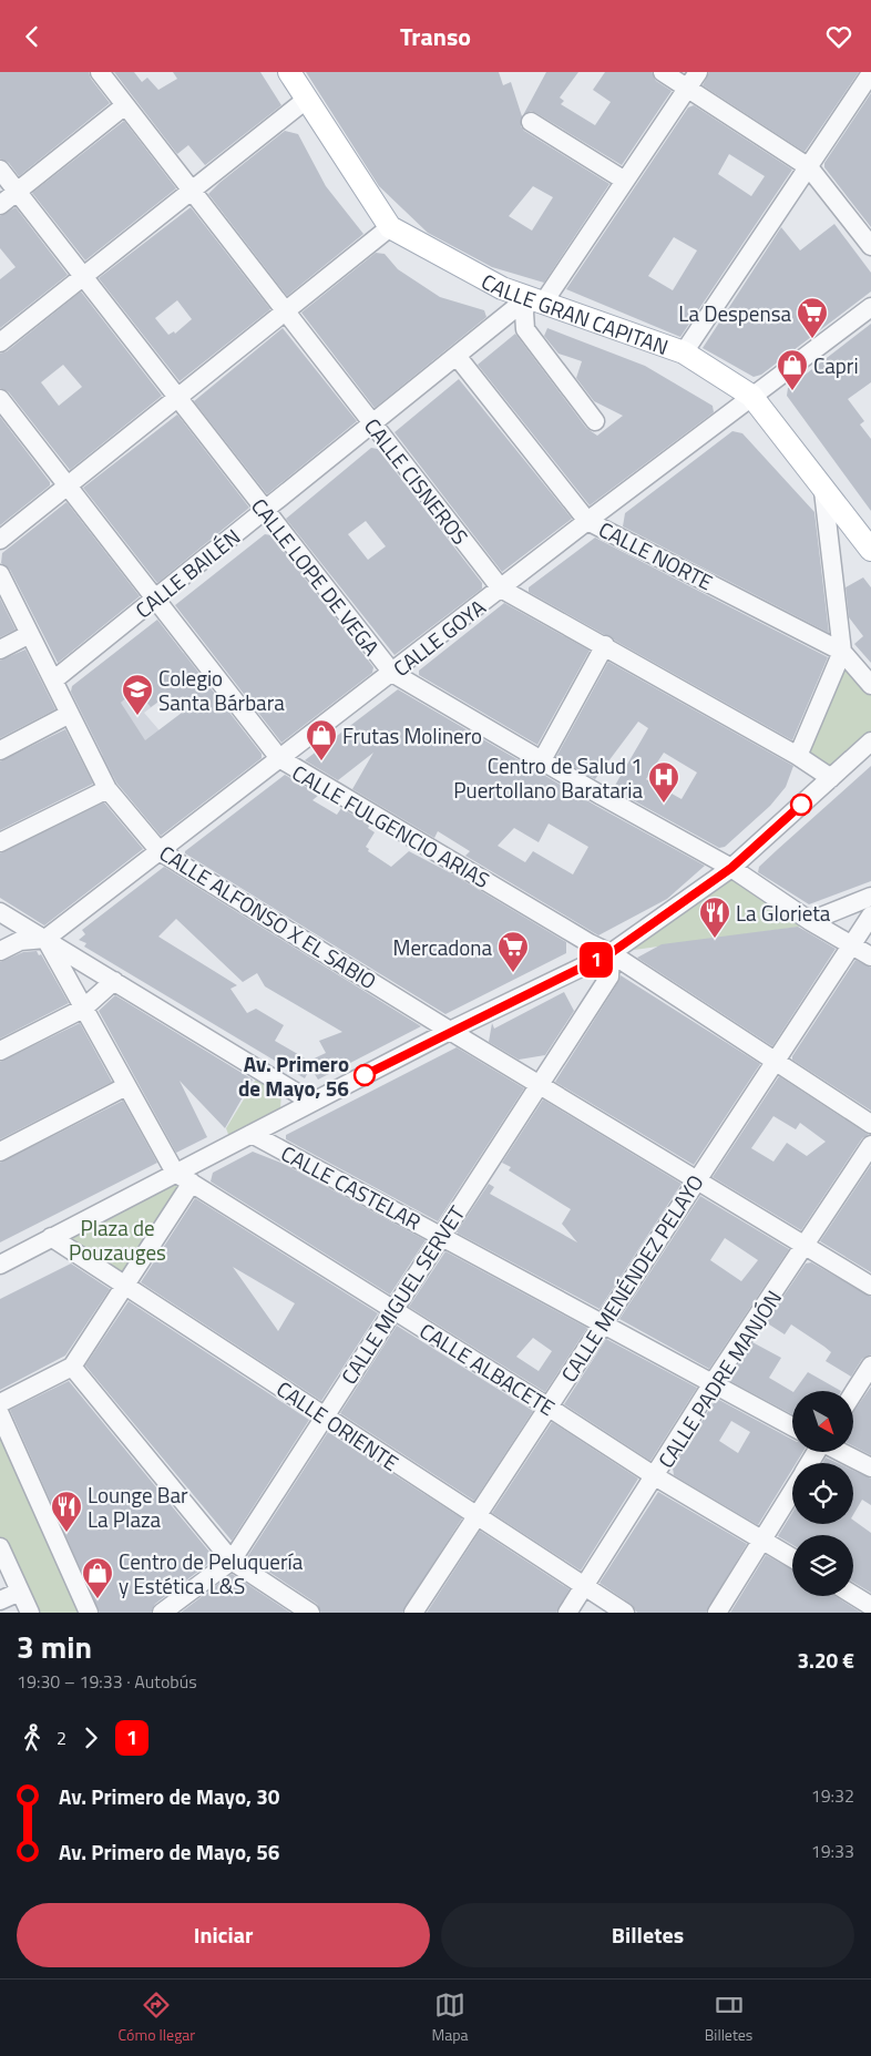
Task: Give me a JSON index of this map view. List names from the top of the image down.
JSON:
{
  "streets": {
    "main road": ["CALLE GRAN CAPITAN"],
    "street": [
      "CALLE CISNEROS",
      "CALLE NORTE",
      "CALLE BAILÉN",
      "CALLE LOPE DE VEGA",
      "CALLE GOYA",
      "CALLE FULGENCIO ARIAS",
      "CALLE ALFONSO X EL SABIO",
      "CALLE CASTELAR",
      "CALLE MENÉNDEZ PELAYO",
      "CALLE MIGUEL SERVET",
      "CALLE ALBACETE",
      "CALLE PADRE MANJÓN",
      "CALLE ORIENTE"
    ]
  },
  "crossings": [
    ["CALLE GRAN CAPITAN", "CALLE BAILÉN"],
    ["CALLE GRAN CAPITAN", "CALLE GOYA"],
    ["CALLE CISNEROS", "CALLE BAILÉN"],
    ["CALLE CISNEROS", "CALLE GOYA"],
    ["CALLE NORTE", "CALLE BAILÉN"],
    ["CALLE NORTE", "CALLE GOYA"],
    ["CALLE BAILÉN", "CALLE LOPE DE VEGA"],
    ["CALLE BAILÉN", "CALLE FULGENCIO ARIAS"],
    ["CALLE BAILÉN", "CALLE ALFONSO X EL SABIO"],
    ["CALLE LOPE DE VEGA", "CALLE GOYA"],
    ["CALLE LOPE DE VEGA", "CALLE MENÉNDEZ PELAYO"],
    ["CALLE GOYA", "CALLE FULGENCIO ARIAS"],
    ["CALLE GOYA", "CALLE ALFONSO X EL SABIO"],
    ["CALLE FULGENCIO ARIAS", "CALLE MENÉNDEZ PELAYO"],
    ["CALLE FULGENCIO ARIAS", "CALLE MIGUEL SERVET"],
    ["CALLE ALFONSO X EL SABIO", "CALLE MENÉNDEZ PELAYO"],
    ["CALLE ALFONSO X EL SABIO", "CALLE MIGUEL SERVET"],
    ["CALLE ALFONSO X EL SABIO", "CALLE PADRE MANJÓN"],
    ["CALLE CASTELAR", "CALLE MENÉNDEZ PELAYO"],
    ["CALLE CASTELAR", "CALLE MIGUEL SERVET"],
    ["CALLE CASTELAR", "CALLE PADRE MANJÓN"],
    ["CALLE MENÉNDEZ PELAYO", "CALLE ALBACETE"],
    ["CALLE MENÉNDEZ PELAYO", "CALLE ORIENTE"],
    ["CALLE MIGUEL SERVET", "CALLE ALBACETE"],
    ["CALLE MIGUEL SERVET", "CALLE ORIENTE"],
    ["CALLE ALBACETE", "CALLE PADRE MANJÓN"],
    ["CALLE PADRE MANJÓN", "CALLE ORIENTE"]
  ],
  "parks": ["Plaza de Pouzauges"],
  "places": {
    "supermarket": ["La Despensa", "Mercadona"],
    "shop": ["Capri", "Frutas Molinero", "Centro de Peluquería y Estética L&S"],
    "school or university": ["Colegio Santa Bárbara"],
    "hospital": ["Centro de Salud 1 Puertollano Barataria"],
    "restaurant": ["La Glorieta", "Lounge Bar La Plaza"],
    "other": ["Av. Primero de Mayo, 56"]
  },
  "lines": ["bus line 1"],
  "north": "bottom right",
  "page": {
    "header": "Transo",
    "on_map": "1",
    "heading": ["3 min", "19:30 – 19:33 · Autobús", "3.20 €"],
    "legs": ["2", "1"],
    "list": [
      {
        "name": "Av. Primero de Mayo, 30",
        "value": "19:32"
      },
      {
        "name": "Av. Primero de Mayo, 56",
        "value": "19:33"
      }
    ],
    "buttons": ["Iniciar", "Billetes"],
    "tabs": ["Cómo llegar", "Mapa", "Billetes"]
  }
}
